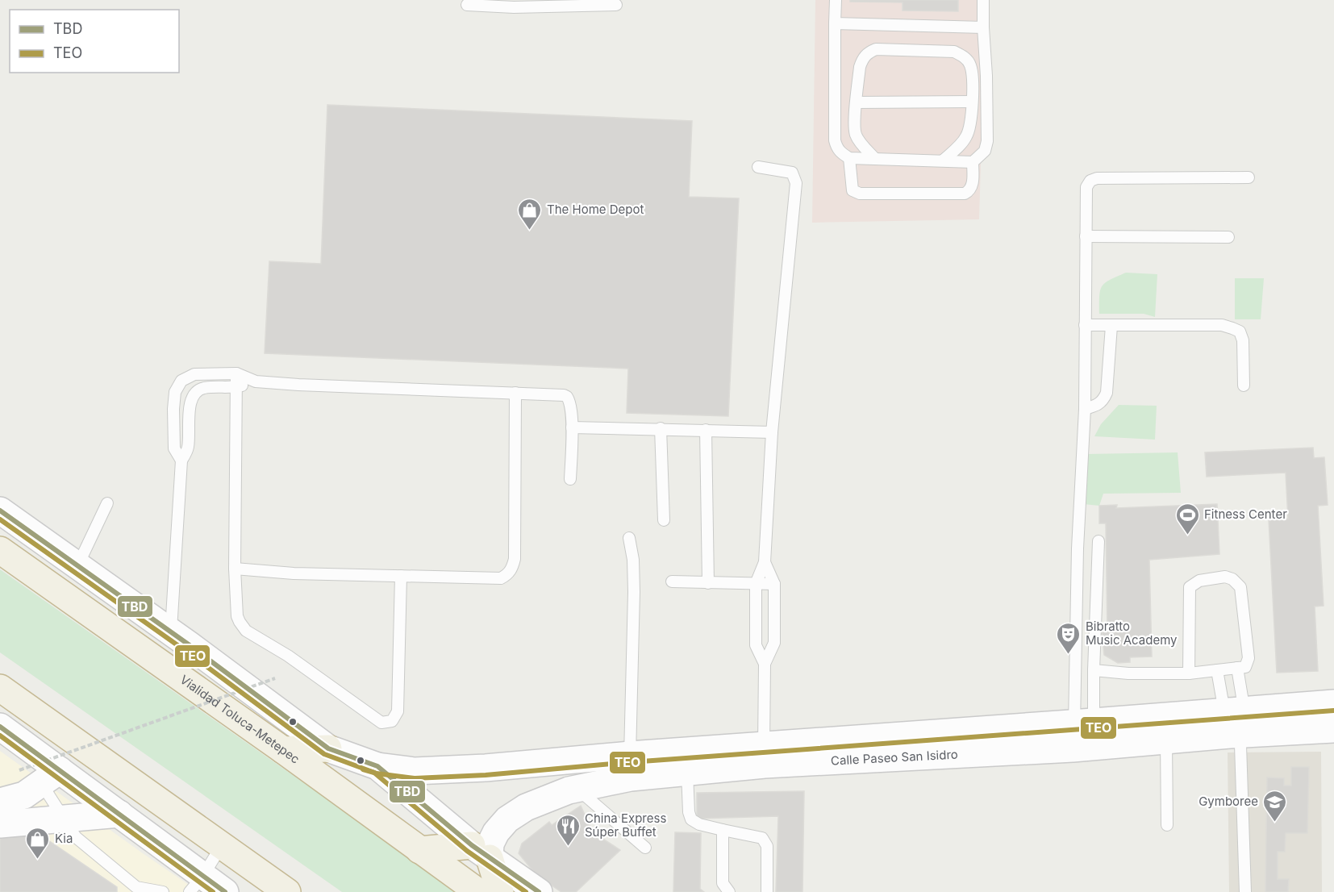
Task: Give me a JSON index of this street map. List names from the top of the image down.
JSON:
{
  "streets": {
    "highway": ["Vialidad Toluca-Metepec"],
    "main road": ["Calle Paseo San Isidro"]
  },
  "places": {
    "shop": ["The Home Depot", "Kia"],
    "sports": ["Fitness Center"],
    "theatre": ["Bibratto Music Academy"],
    "school or university": ["Gymboree"],
    "restaurant": ["China Express Súper Buffet"]
  },
  "lines": ["transit line TBD", "transit line TEO"],
  "legend": ["TBD", "TEO"]
}
